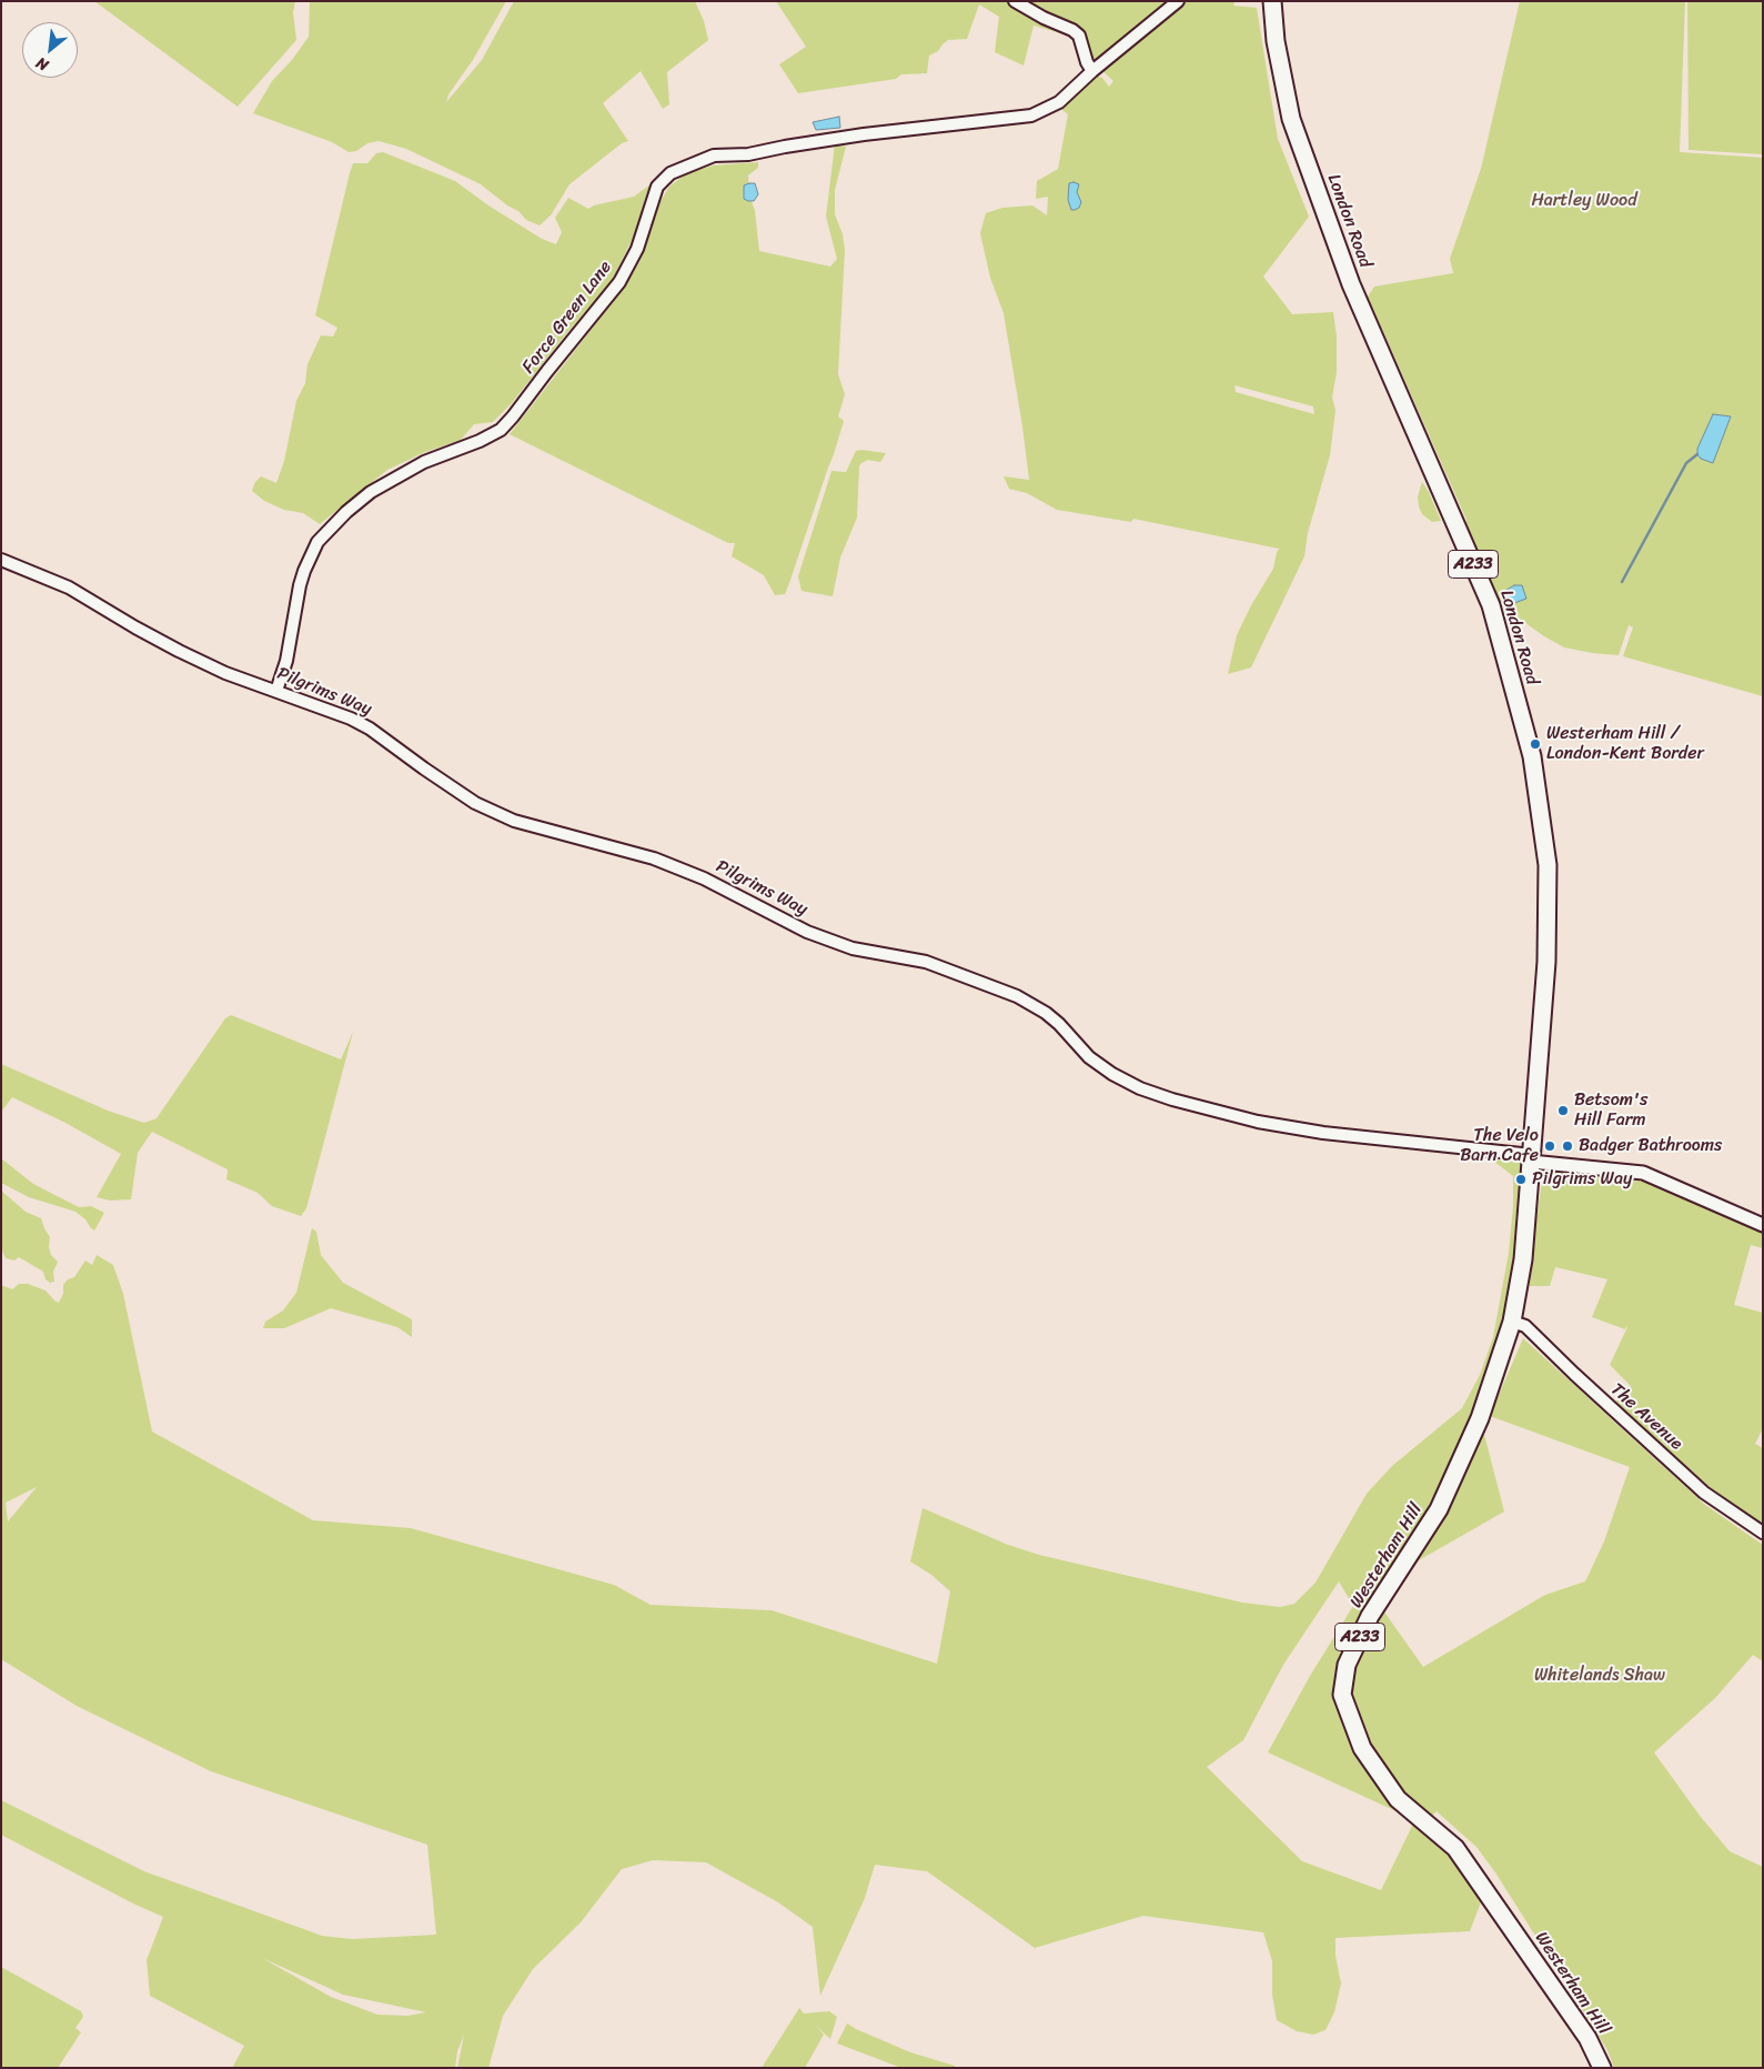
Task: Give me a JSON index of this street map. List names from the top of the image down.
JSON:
{
  "streets": {
    "main road": ["London Road", "A233", "Westerham Hill"],
    "street": ["Force Green Lane", "Pilgrims Way", "The Avenue"]
  },
  "crossings": [
    ["London Road", "Pilgrims Way"],
    ["London Road", "Westerham Hill"],
    ["Force Green Lane", "Pilgrims Way"],
    ["Pilgrims Way", "Westerham Hill"],
    ["The Avenue", "Westerham Hill"]
  ],
  "parks": ["Hartley Wood", "Whitelands Shaw"],
  "places": [
    "Westerham Hill / London-Kent Border",
    "Betsom's Hill Farm",
    "The Velo Barn Cafe",
    "Badger Bathrooms",
    "Pilgrims Way"
  ],
  "north": "bottom left"
}
